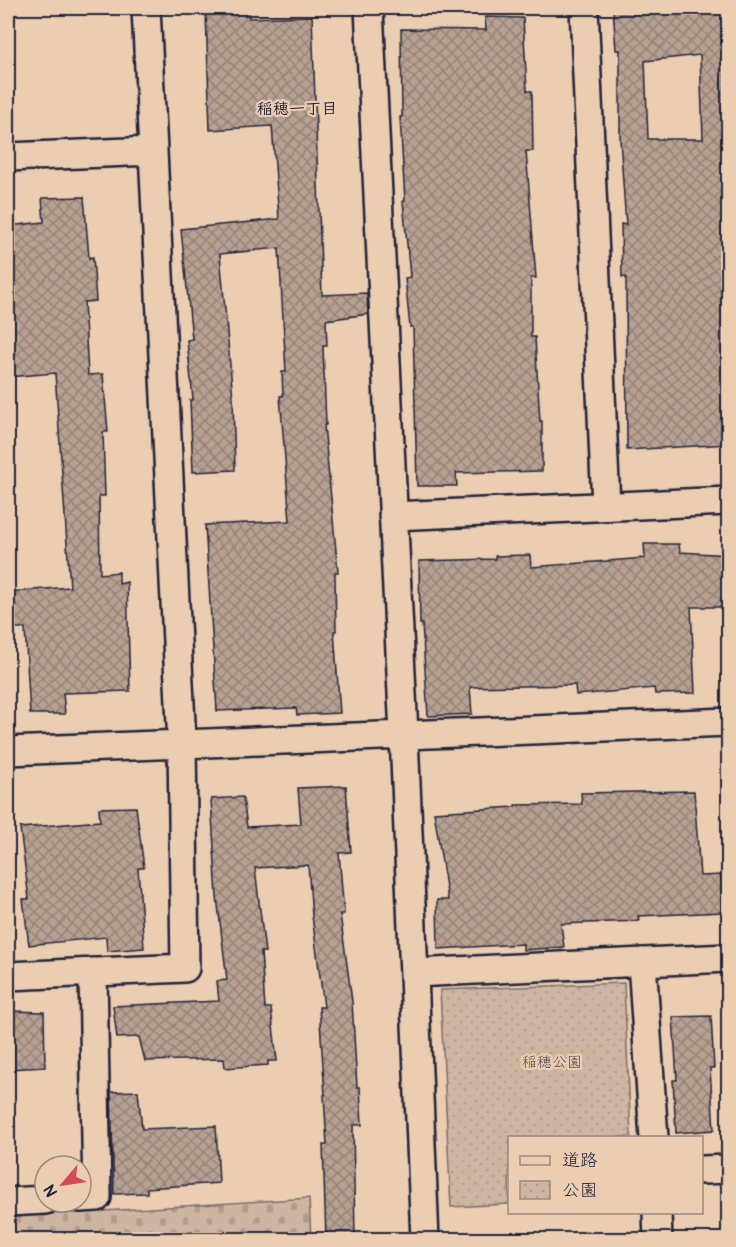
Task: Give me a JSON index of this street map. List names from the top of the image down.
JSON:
{
  "districts": ["稲穂一丁目"],
  "parks": ["稲穂公園"],
  "legend": ["道路", "公園"],
  "north": "bottom left"
}
